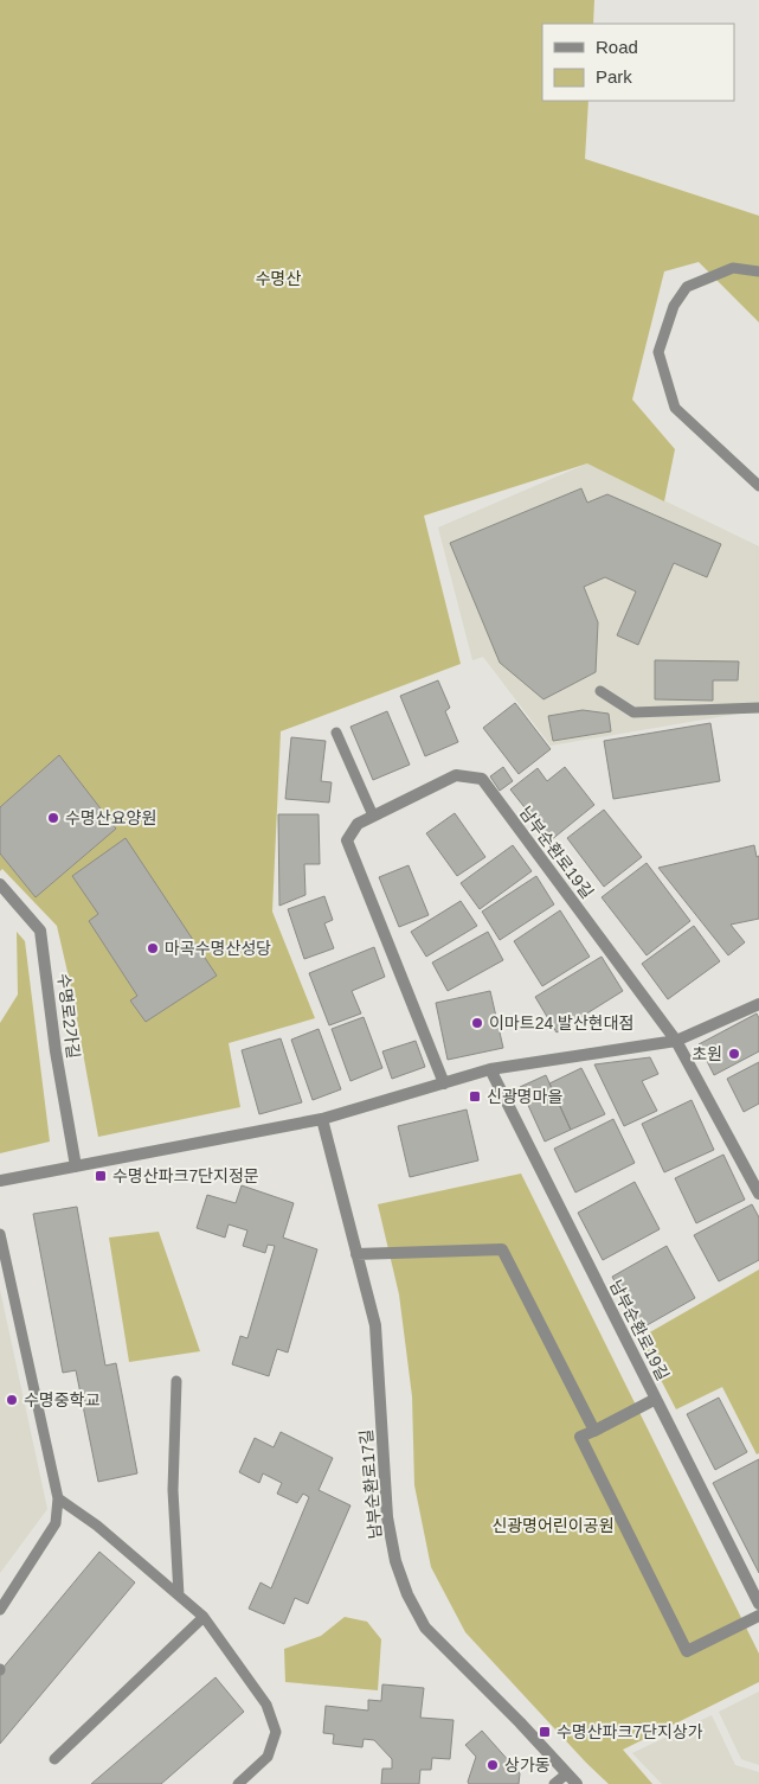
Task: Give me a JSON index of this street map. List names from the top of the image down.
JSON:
{
  "streets": {
    "street": ["남부순환로19길", "수명로2가길", "남부순환로17길"]
  },
  "parks": ["수명산", "신광명어린이공원"],
  "places": {
    "other": [
      "수명산요양원",
      "마곡수명산성당",
      "이마트24 발산현대점",
      "초원",
      "수명중학교",
      "상가동"
    ],
    "transit": ["신광명마을", "수명산파크7단지정문", "수명산파크7단지상가"]
  },
  "legend": ["Road", "Park"]
}
